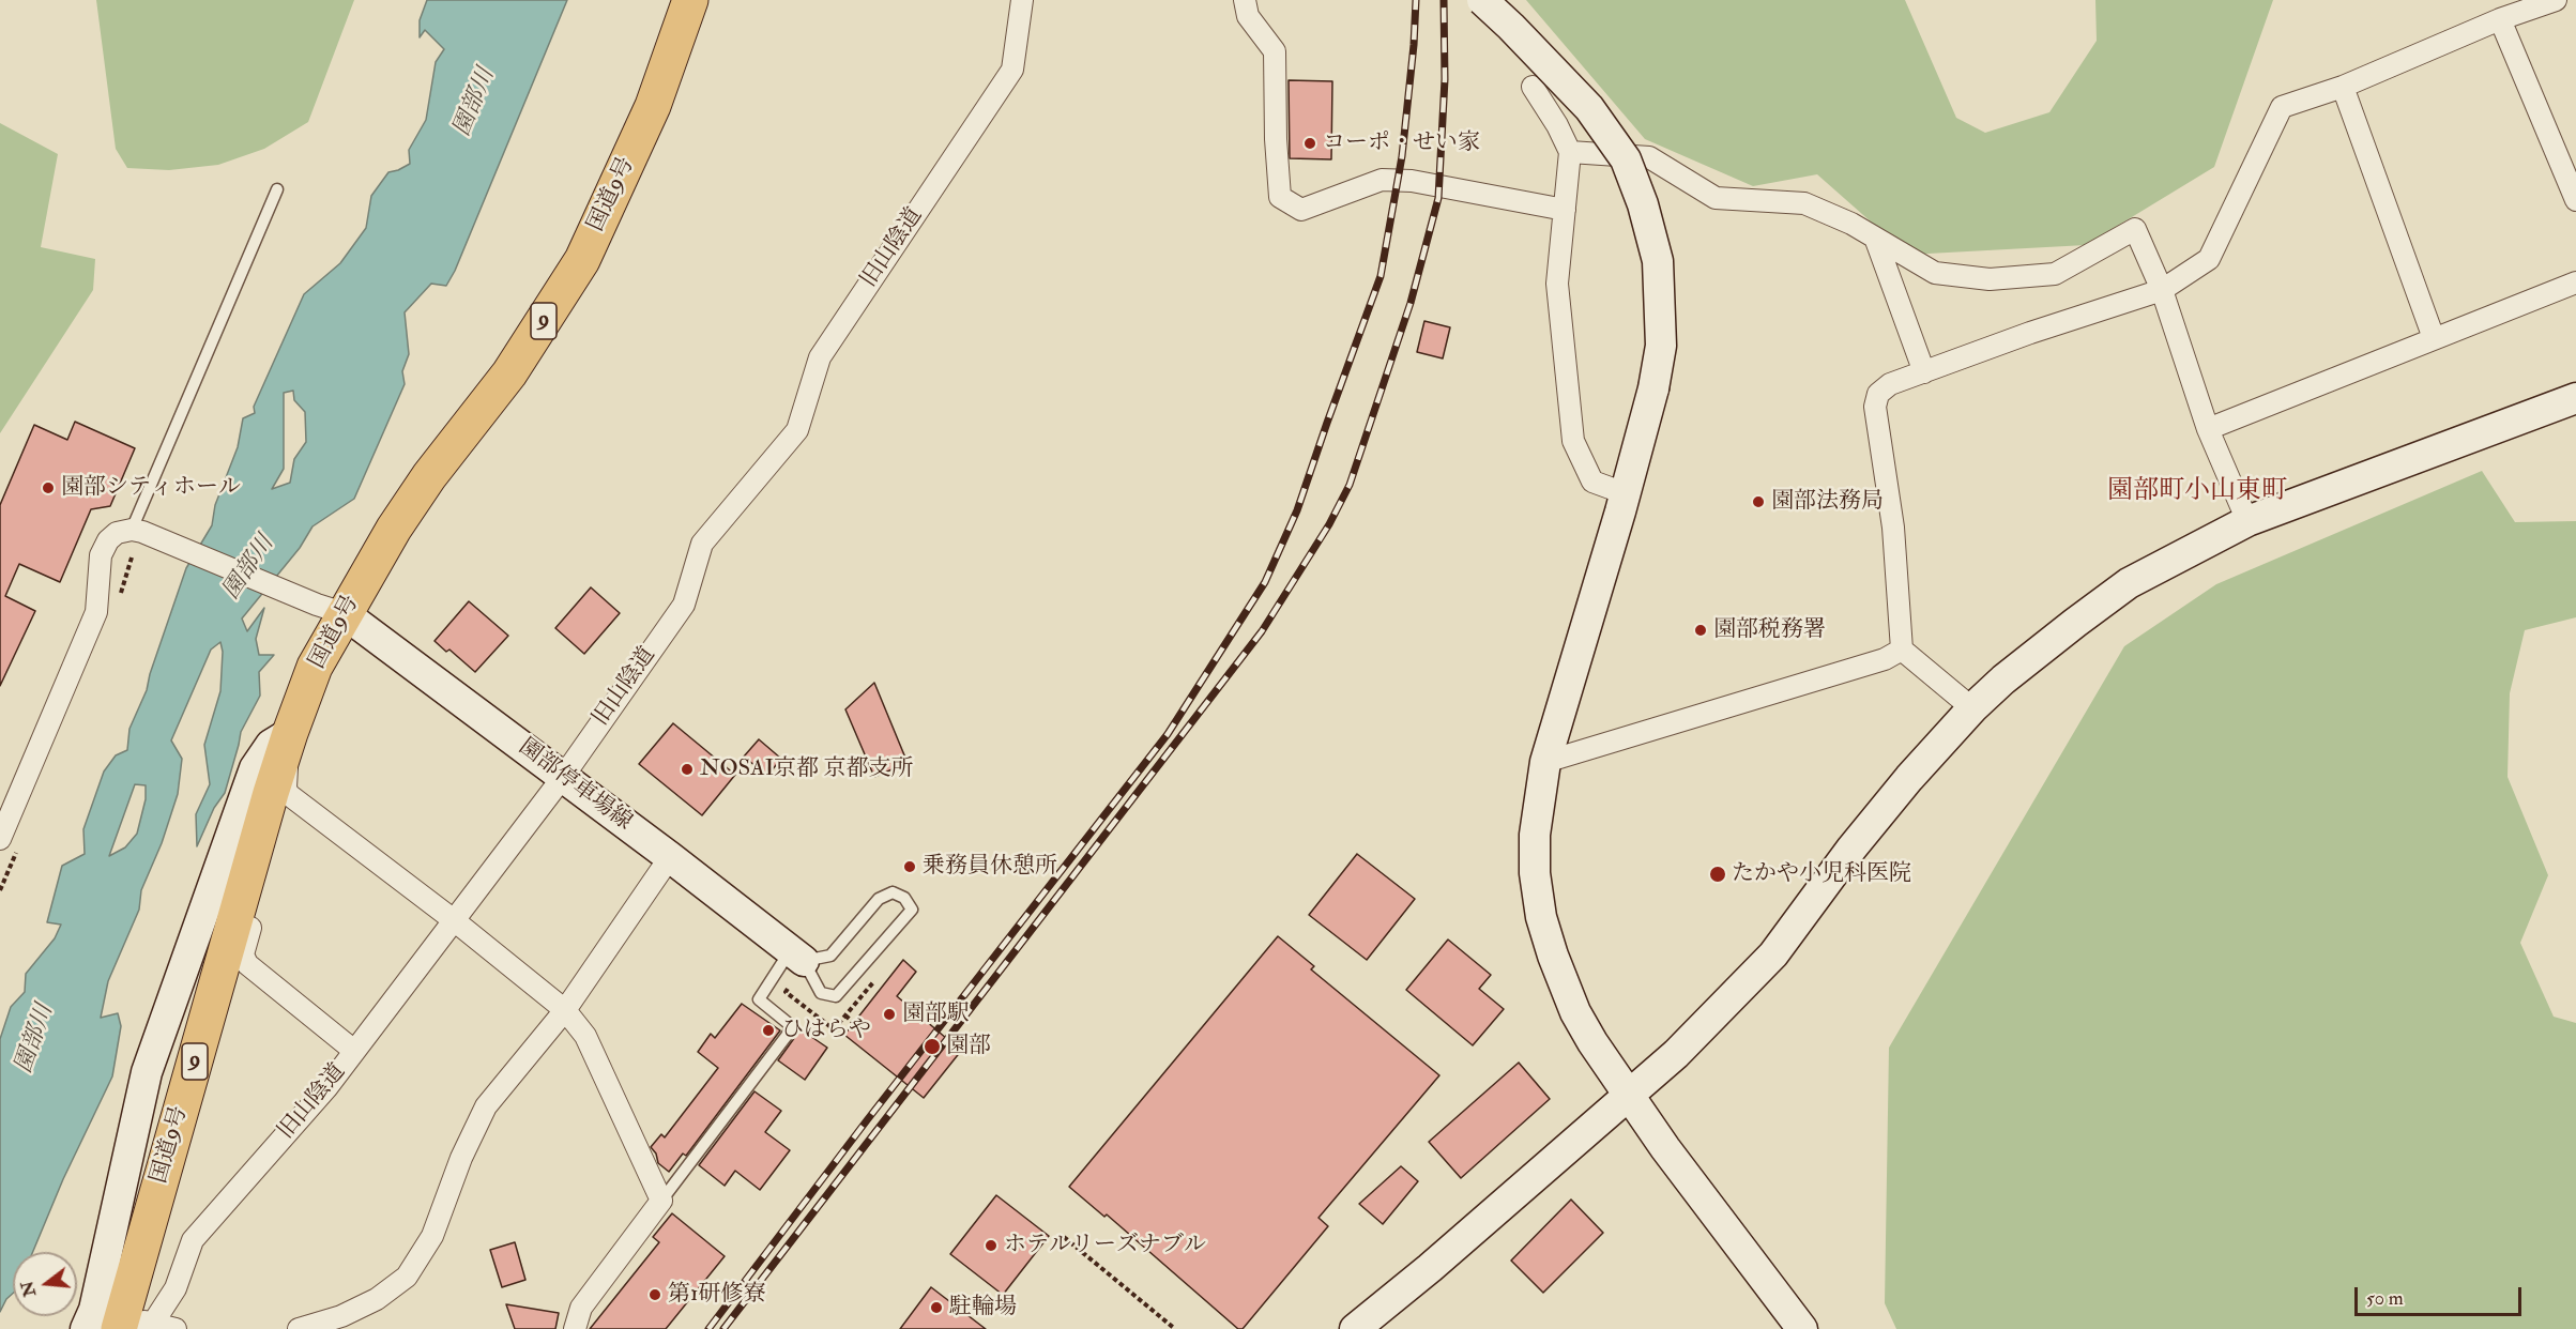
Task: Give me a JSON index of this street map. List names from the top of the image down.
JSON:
{
  "streets": {
    "highway": ["国道9号", "9"],
    "street": ["旧山陰道", "園部停車場線"]
  },
  "crossings": [
    ["国道9号", "旧山陰道"],
    ["国道9号", "園部停車場線"],
    ["旧山陰道", "園部停車場線"]
  ],
  "districts": ["園部町小山東町"],
  "water": ["園部川"],
  "places": [
    "コーポ・せい家",
    "園部シティホール",
    "園部法務局",
    "園部税務署",
    "NOSAI京都 京都支所",
    "乗務員休憩所",
    "たかや小児科医院",
    "園部駅",
    "ひはらや",
    "園部",
    "ホテルリーズナブル",
    "第1研修寮",
    "駐輪場"
  ],
  "scale_bar": "50 m",
  "north": "left"
}
